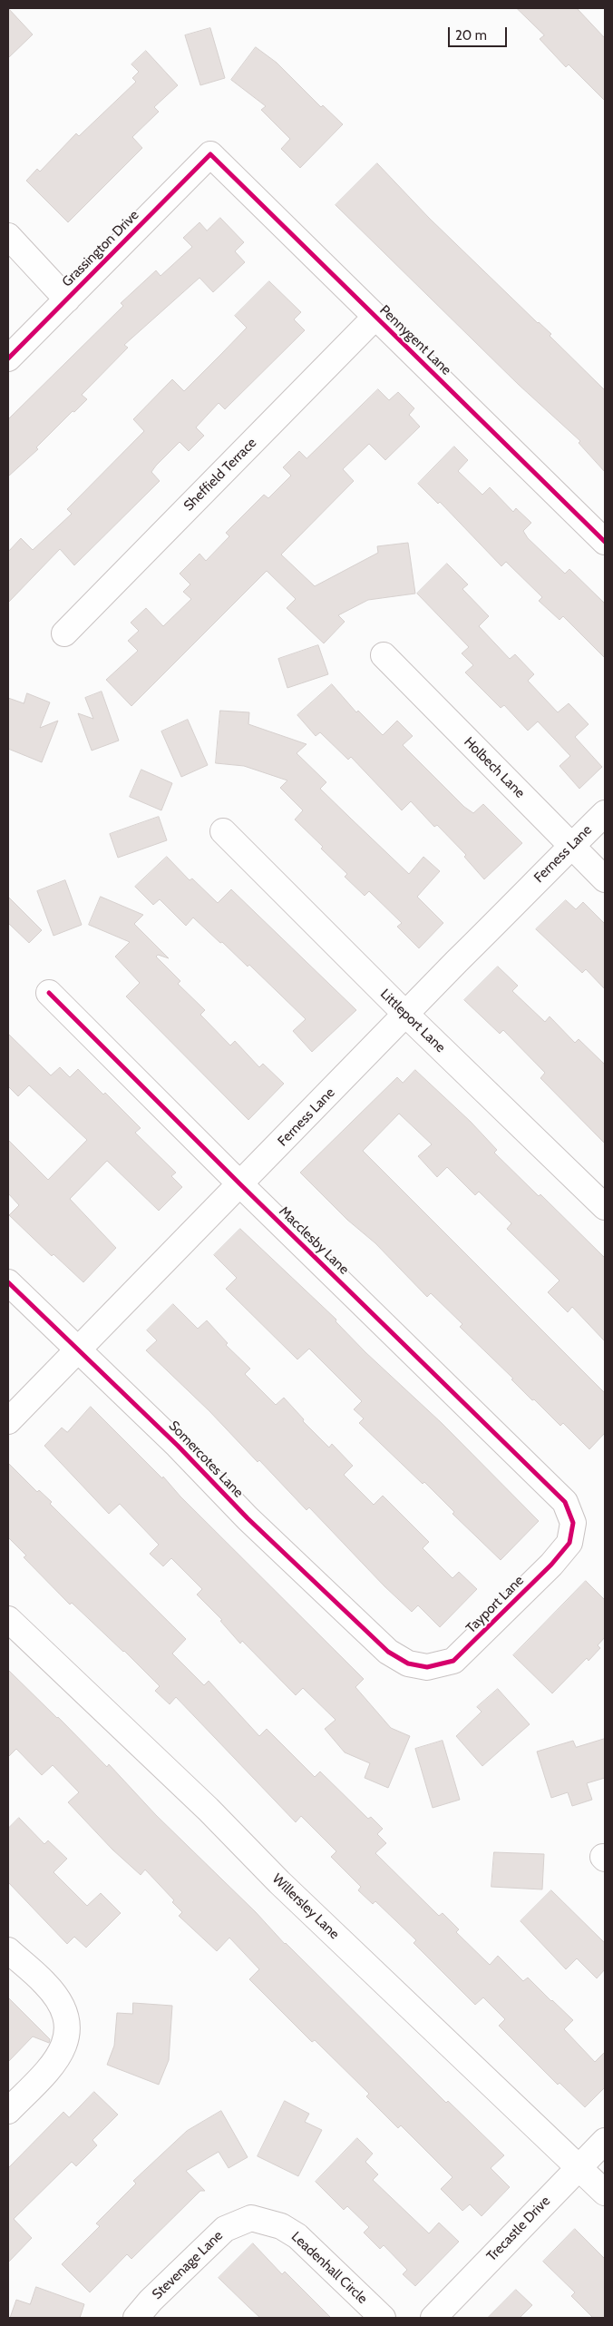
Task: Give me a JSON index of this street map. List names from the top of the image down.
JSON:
{
  "streets": {
    "street": [
      "Grassington Drive",
      "Pennygent Lane",
      "Sheffield Terrace",
      "Holbech Lane",
      "Ferness Lane",
      "Littleport Lane",
      "Macclesby Lane",
      "Somercotes Lane",
      "Tayport Lane",
      "Willersley Lane",
      "Trecastle Drive",
      "Stevenage Lane",
      "Leadenhall Circle"
    ]
  },
  "crossings": [
    ["Grassington Drive", "Pennygent Lane"],
    ["Pennygent Lane", "Sheffield Terrace"],
    ["Holbech Lane", "Ferness Lane"],
    ["Ferness Lane", "Littleport Lane"],
    ["Ferness Lane", "Macclesby Lane"],
    ["Ferness Lane", "Somercotes Lane"],
    ["Macclesby Lane", "Tayport Lane"],
    ["Somercotes Lane", "Tayport Lane"],
    ["Willersley Lane", "Trecastle Drive"],
    ["Stevenage Lane", "Leadenhall Circle"]
  ],
  "scale_bar": "20 m"
}
